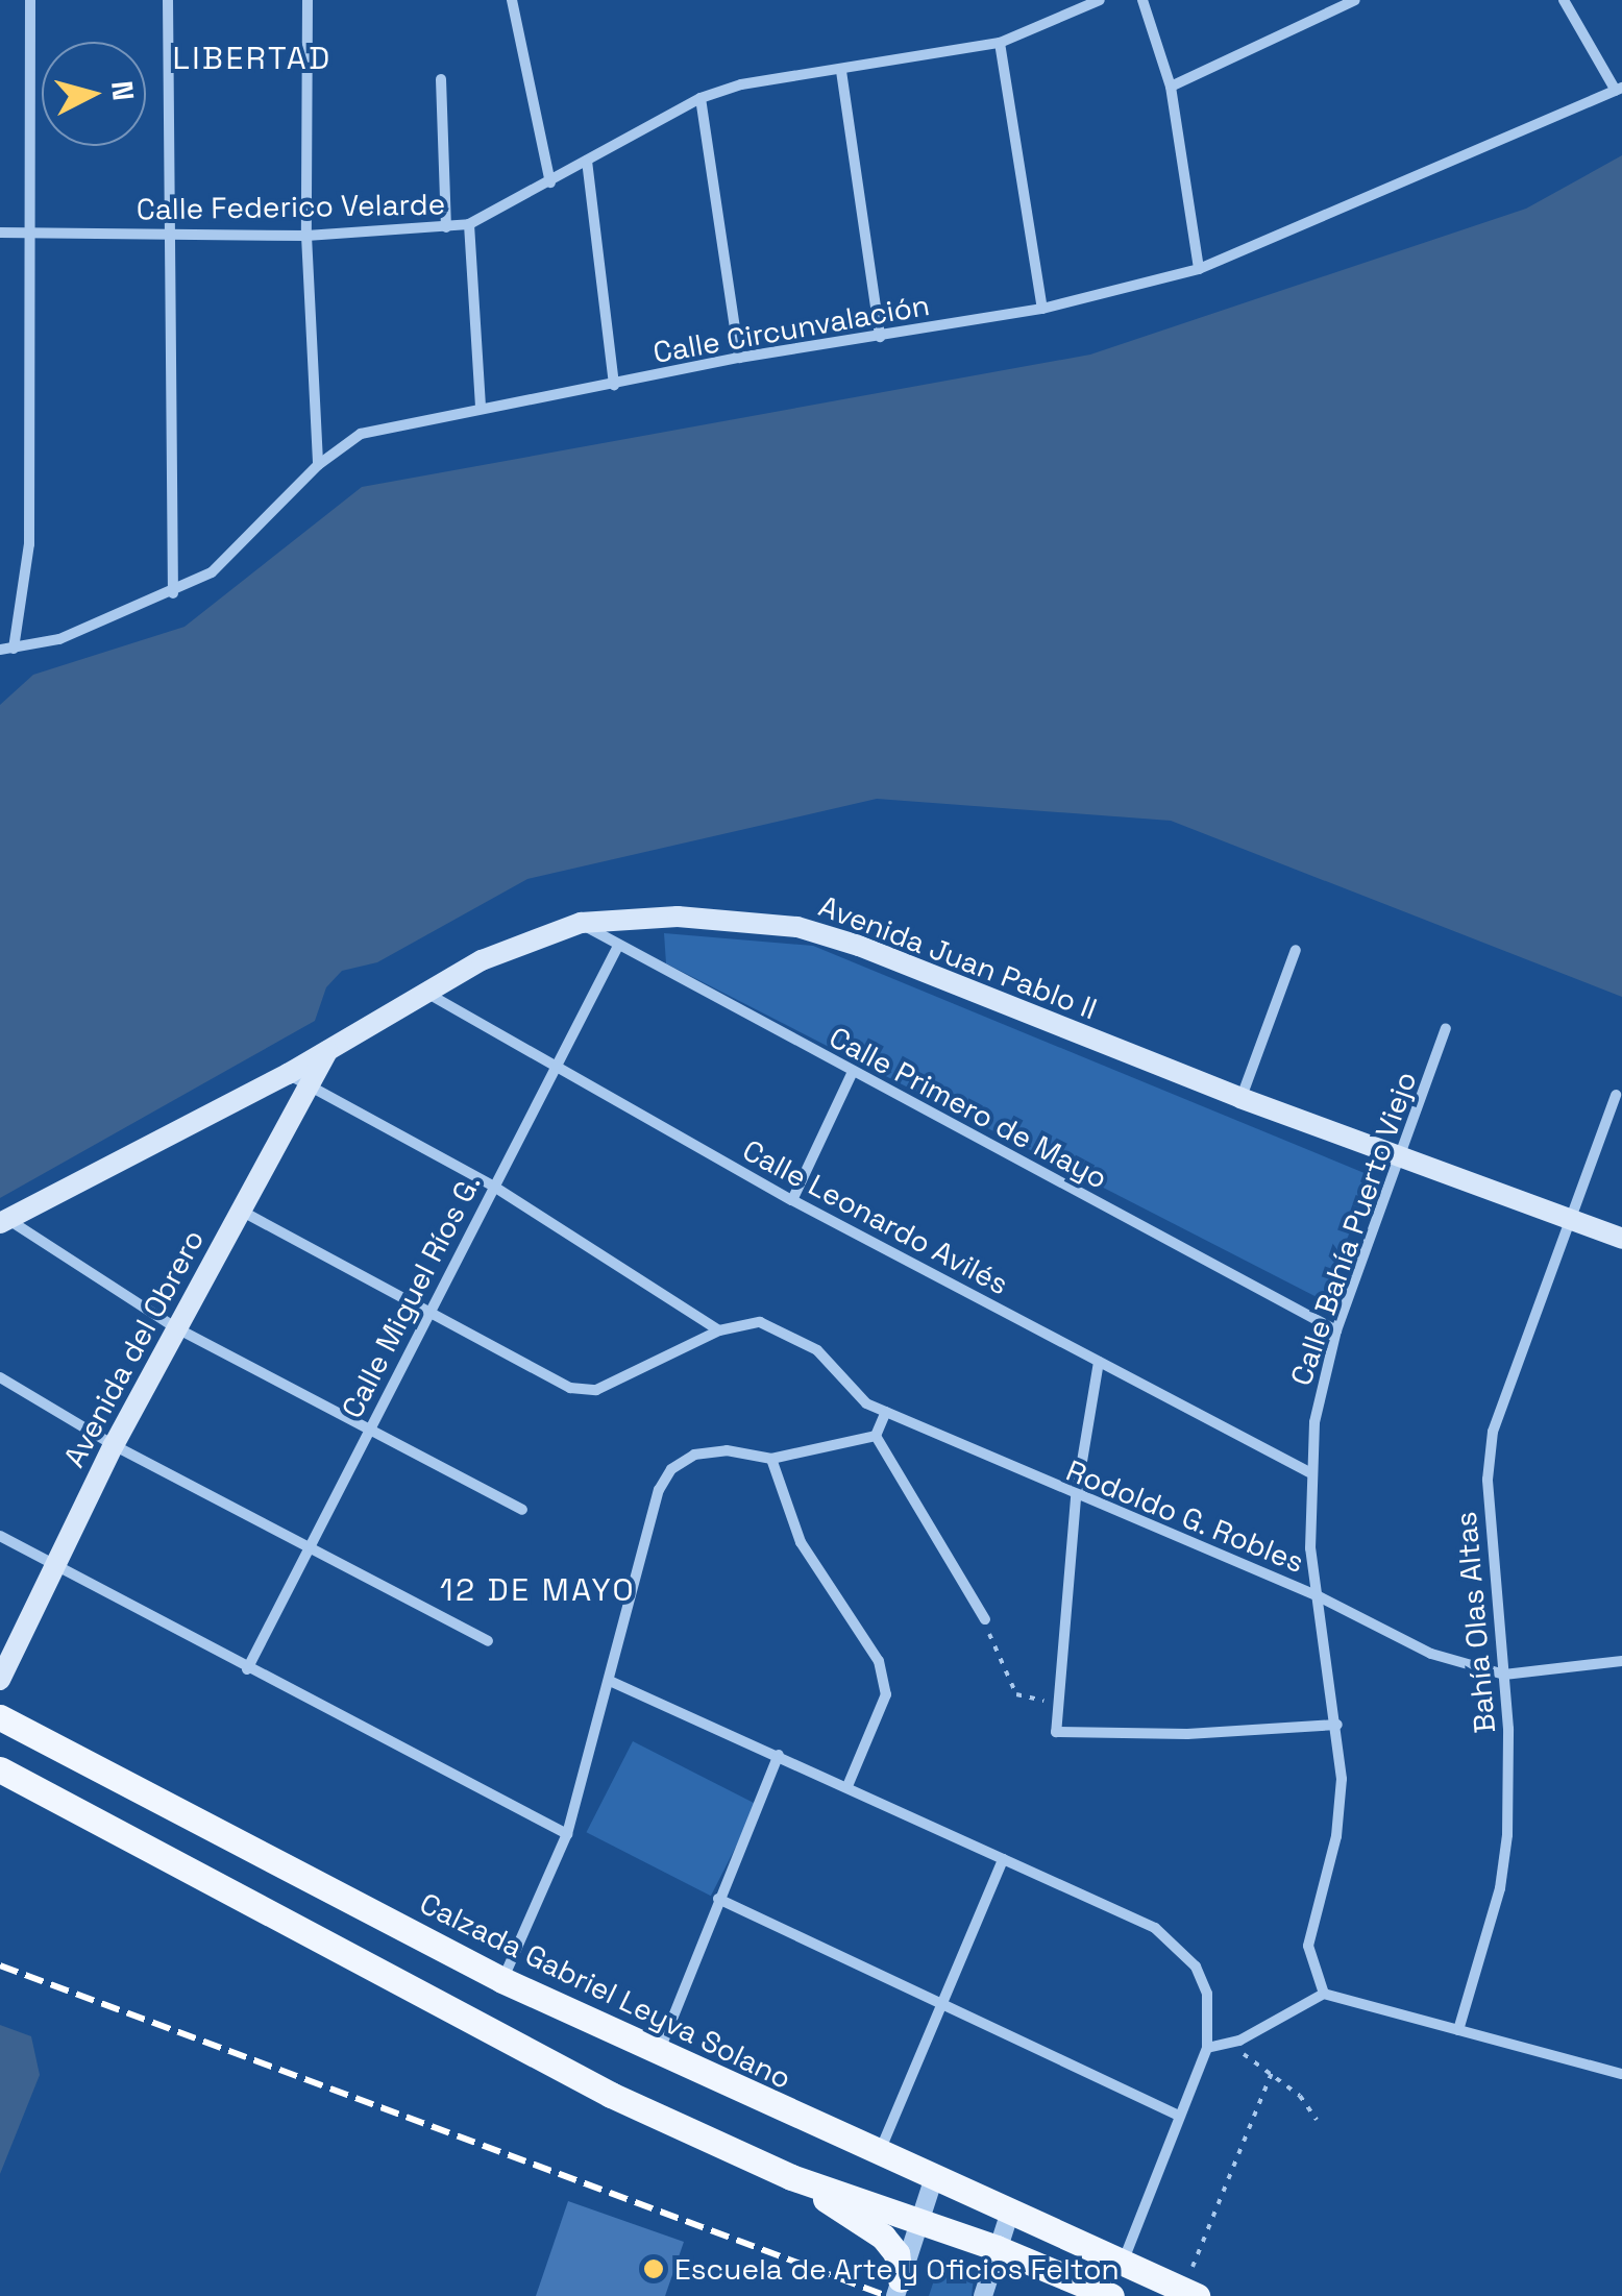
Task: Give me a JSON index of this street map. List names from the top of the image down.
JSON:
{
  "streets": {
    "main road": ["Avenida Juan Pablo II", "Avenida del Obrero", "Calzada Gabriel Leyva Solano"],
    "street": [
      "Calle Federico Velarde",
      "Calle Circunvalación",
      "Calle Primero de Mayo",
      "Calle Leonardo Avilés",
      "Calle Bahía Puerto Viejo",
      "Calle Miguel Ríos G.",
      "Rodoldo G. Robles",
      "Bahía Olas Altas"
    ]
  },
  "crossings": [
    ["Avenida Juan Pablo II", "Calle Primero de Mayo"],
    ["Avenida Juan Pablo II", "Calle Leonardo Avilés"],
    ["Avenida Juan Pablo II", "Calle Bahía Puerto Viejo"],
    ["Avenida Juan Pablo II", "Avenida del Obrero"],
    ["Avenida Juan Pablo II", "Bahía Olas Altas"],
    ["Calle Primero de Mayo", "Calle Bahía Puerto Viejo"],
    ["Calle Primero de Mayo", "Calle Miguel Ríos G."],
    ["Calle Leonardo Avilés", "Calle Bahía Puerto Viejo"],
    ["Calle Leonardo Avilés", "Calle Miguel Ríos G."],
    ["Calle Bahía Puerto Viejo", "Rodoldo G. Robles"],
    ["Rodoldo G. Robles", "Bahía Olas Altas"]
  ],
  "districts": ["LIBERTAD", "12 DE MAYO"],
  "places": ["Escuela de Arte y Oficios Felton"],
  "north": "right"
}
